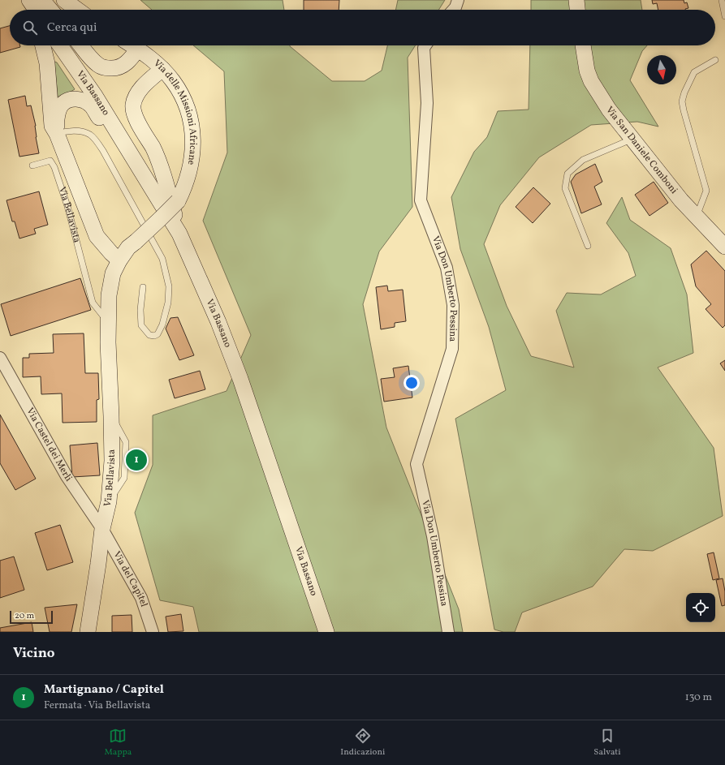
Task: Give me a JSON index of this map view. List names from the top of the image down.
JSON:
{
  "streets": {
    "main road": [
      "Via Bassano",
      "Via delle Missioni Africane",
      "Via San Daniele Comboni",
      "Via Bellavista"
    ],
    "street": ["Via Don Umberto Pessina", "Via Castel dei Merli", "Via del Capitel"]
  },
  "crossings": [
    ["Via delle Missioni Africane", "Via Bellavista"],
    ["Via Bellavista", "Via Castel dei Merli"],
    ["Via Bellavista", "Via del Capitel"],
    ["Via Castel dei Merli", "Via del Capitel"]
  ],
  "scale_bar": "20 m",
  "north": "bottom",
  "page": {
    "search": "Cerca qui",
    "pins": "1",
    "scale": "20 m",
    "heading": "Vicino",
    "list": [
      {
        "mark": "1",
        "name": "Martignano / Capitel",
        "note": "Fermata · Via Bellavista",
        "value": "130 m"
      }
    ],
    "nav": ["Mappa", "Indicazioni", "Salvati"]
  }
}
